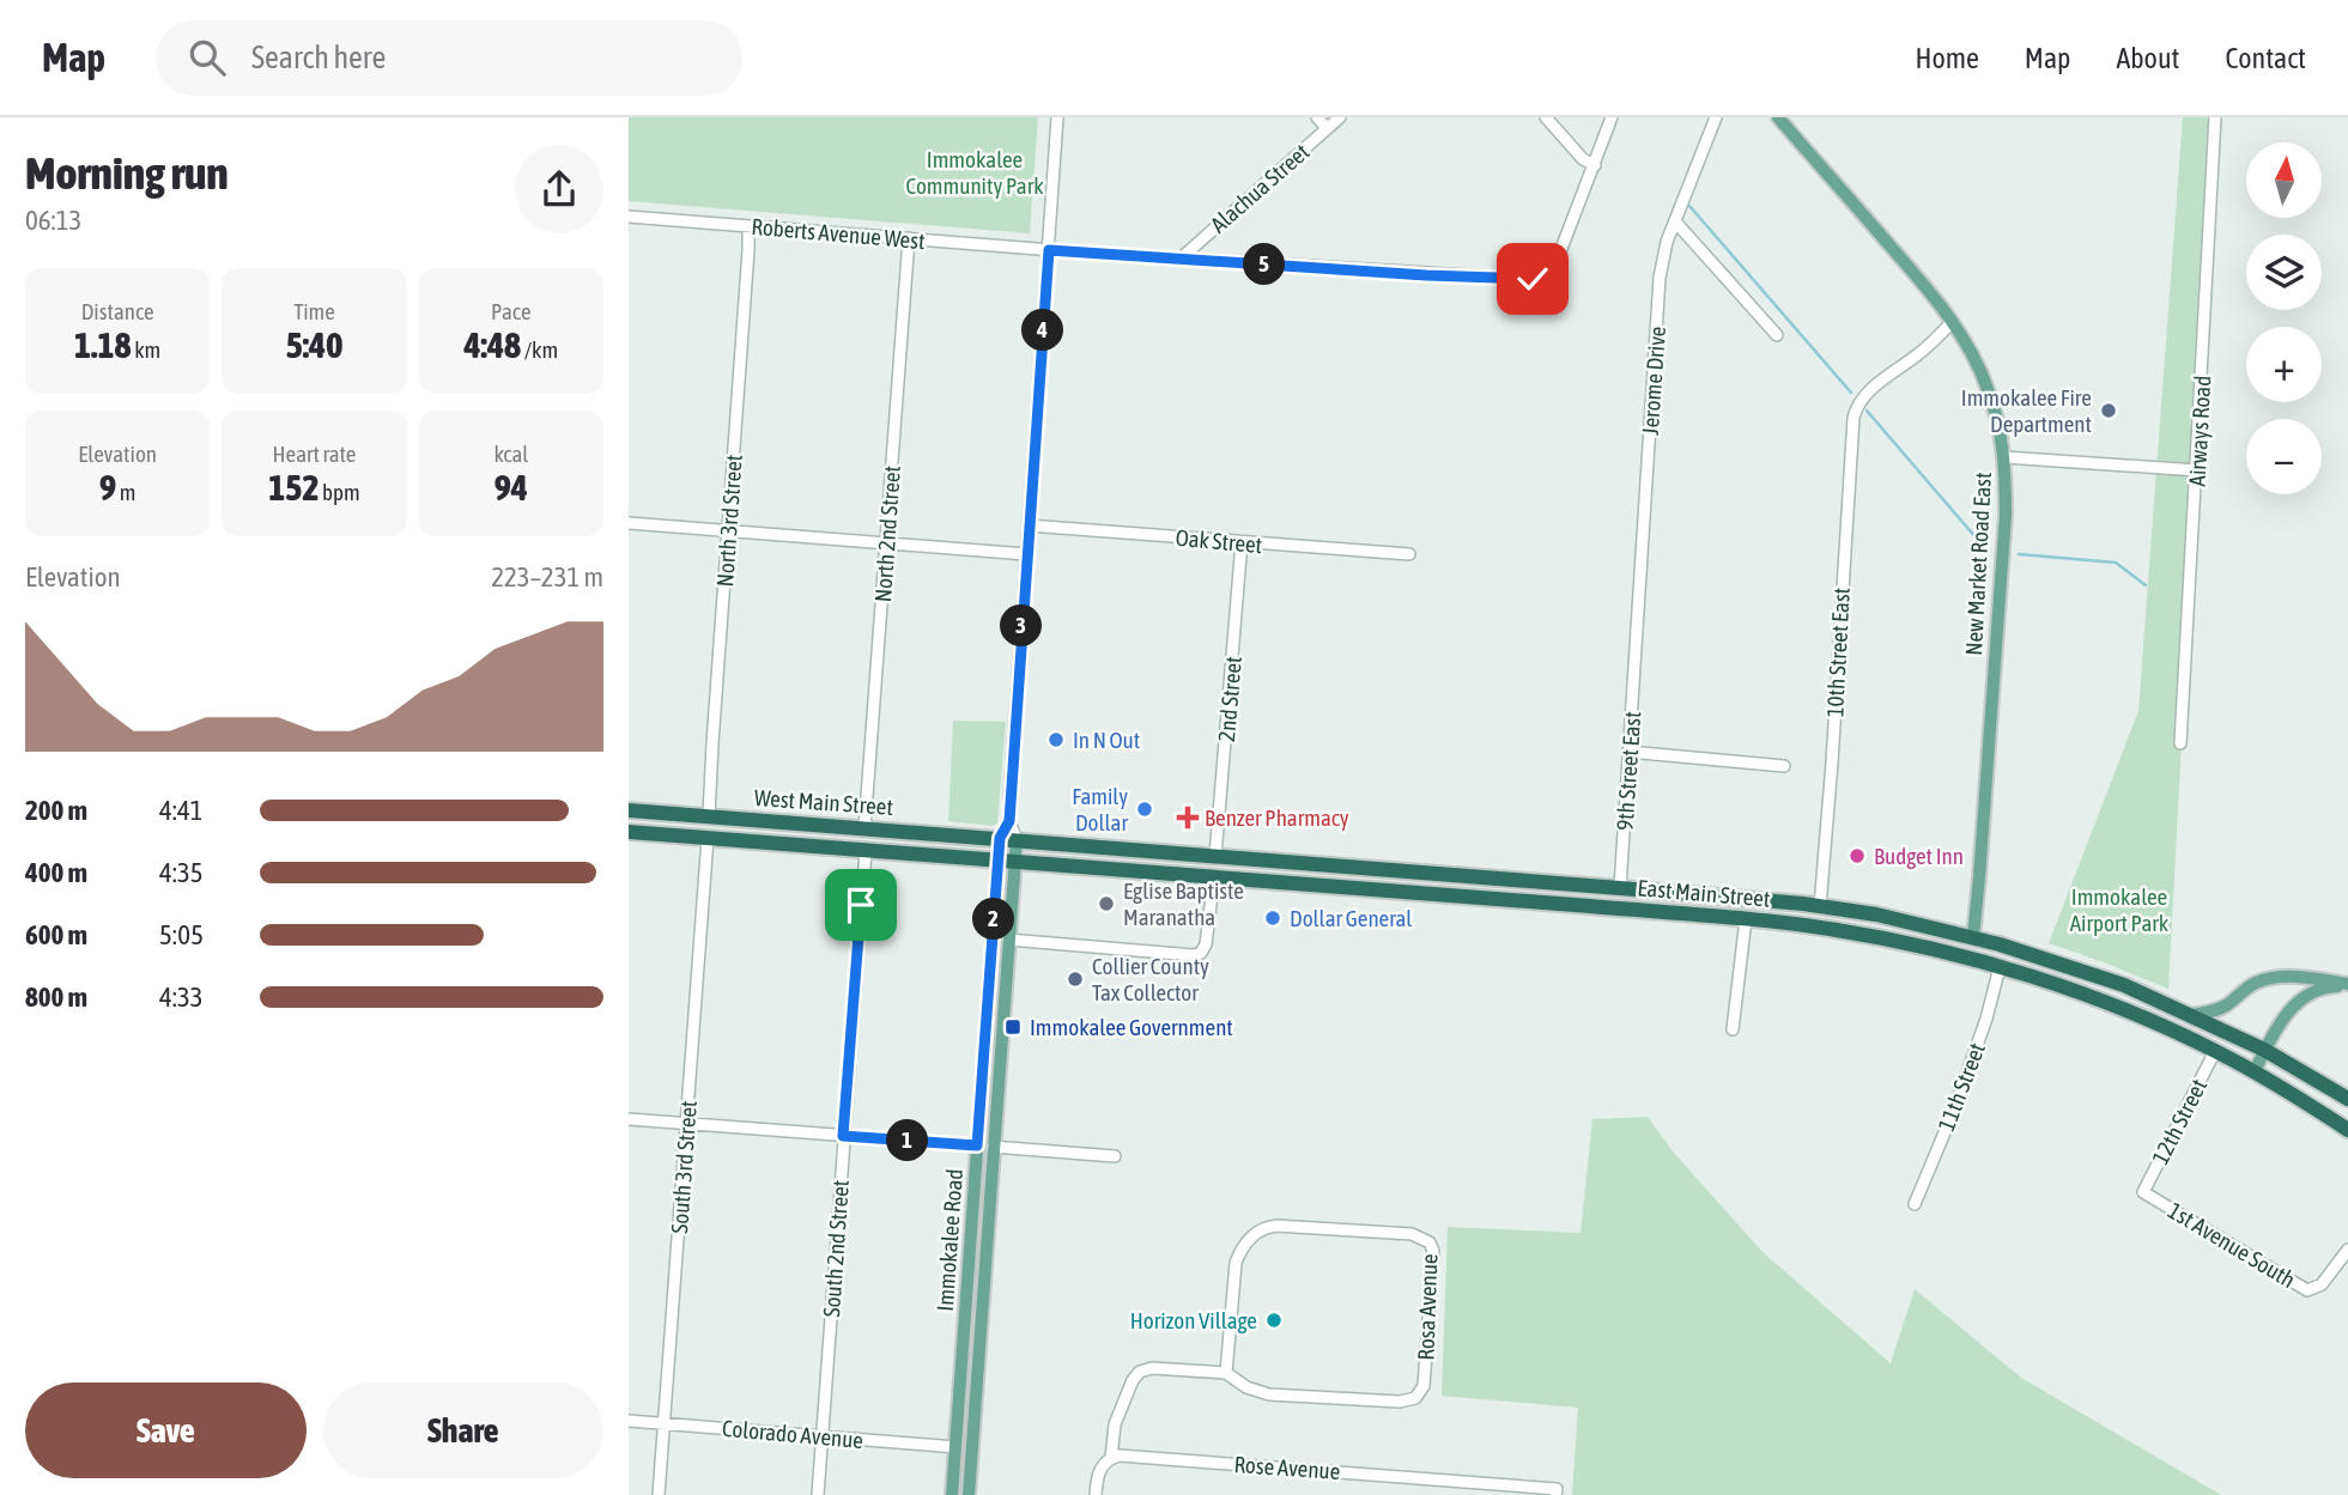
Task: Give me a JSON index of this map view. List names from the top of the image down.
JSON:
{
  "streets": {
    "highway": ["West Main Street", "East Main Street"],
    "main road": ["New Market Road East", "Immokalee Road"],
    "street": [
      "Alachua Street",
      "Roberts Avenue West",
      "Jerome Drive",
      "Airways Road",
      "North 3rd Street",
      "North 2nd Street",
      "Oak Street",
      "10th Street East",
      "2nd Street",
      "9th Street East",
      "11th Street",
      "12th Street",
      "South 3rd Street",
      "1st Avenue South",
      "South 2nd Street",
      "Rosa Avenue",
      "Colorado Avenue",
      "Rose Avenue"
    ]
  },
  "crossings": [
    ["Alachua Street", "Roberts Avenue West"],
    ["Roberts Avenue West", "North 3rd Street"],
    ["Roberts Avenue West", "North 2nd Street"],
    ["Jerome Drive", "9th Street East"],
    ["North 3rd Street", "West Main Street"],
    ["North 2nd Street", "West Main Street"],
    ["Oak Street", "2nd Street"],
    ["New Market Road East", "10th Street East"],
    ["New Market Road East", "East Main Street"],
    ["10th Street East", "East Main Street"],
    ["2nd Street", "East Main Street"],
    ["9th Street East", "East Main Street"],
    ["West Main Street", "East Main Street"],
    ["West Main Street", "South 3rd Street"],
    ["West Main Street", "Immokalee Road"],
    ["West Main Street", "South 2nd Street"],
    ["East Main Street", "11th Street"],
    ["East Main Street", "12th Street"],
    ["East Main Street", "Immokalee Road"],
    ["12th Street", "1st Avenue South"],
    ["South 3rd Street", "Colorado Avenue"],
    ["Immokalee Road", "Colorado Avenue"],
    ["South 2nd Street", "Colorado Avenue"],
    ["Rosa Avenue", "Rose Avenue"]
  ],
  "parks": ["Immokalee Community Park", "Immokalee Airport Park"],
  "places": {
    "other": [
      "Immokalee Fire Department",
      "In N Out",
      "Family Dollar",
      "Budget Inn",
      "Eglise Baptiste Maranatha",
      "Dollar General",
      "Collier County Tax Collector",
      "Horizon Village"
    ],
    "health": ["Benzer Pharmacy"],
    "transit": ["Immokalee Government"]
  },
  "north": "top",
  "page": {
    "header": "Map",
    "search": "Search here",
    "nav": [
      "Home",
      "Map",
      "About",
      "Contact"
    ],
    "heading": ["Morning run", "06:13"],
    "map_buttons": ["+", "−"],
    "pins": [
      "5",
      "4",
      "3",
      "2",
      "1"
    ],
    "stats": [
      ["Distance", "1.18 km"],
      ["Time", "5:40"],
      ["Pace", "4:48 /km"],
      ["Elevation", "9 m"],
      ["Heart rate", "152 bpm"],
      ["kcal", "94"]
    ],
    "chart": ["Elevation", "223–231 m"],
    "list": [
      {
        "name": "200 m",
        "note": "4:41"
      },
      {
        "name": "400 m",
        "note": "4:35"
      },
      {
        "name": "600 m",
        "note": "5:05"
      },
      {
        "name": "800 m",
        "note": "4:33"
      }
    ],
    "buttons": ["Save", "Share"]
  }
}
